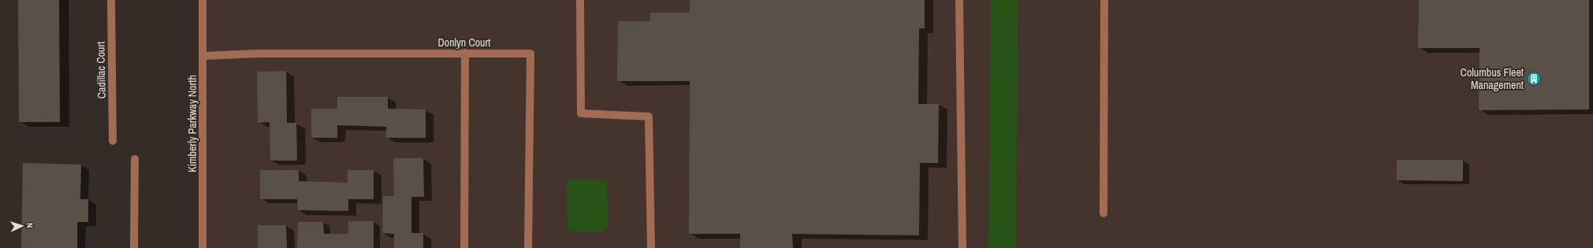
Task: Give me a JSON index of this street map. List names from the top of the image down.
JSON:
{
  "streets": {
    "street": ["Donlyn Court", "Cadillac Court", "Kimberly Parkway North"]
  },
  "crossings": [
    ["Donlyn Court", "Kimberly Parkway North"]
  ],
  "places": {
    "building": ["Columbus Fleet Management"]
  },
  "north": "right"
}
